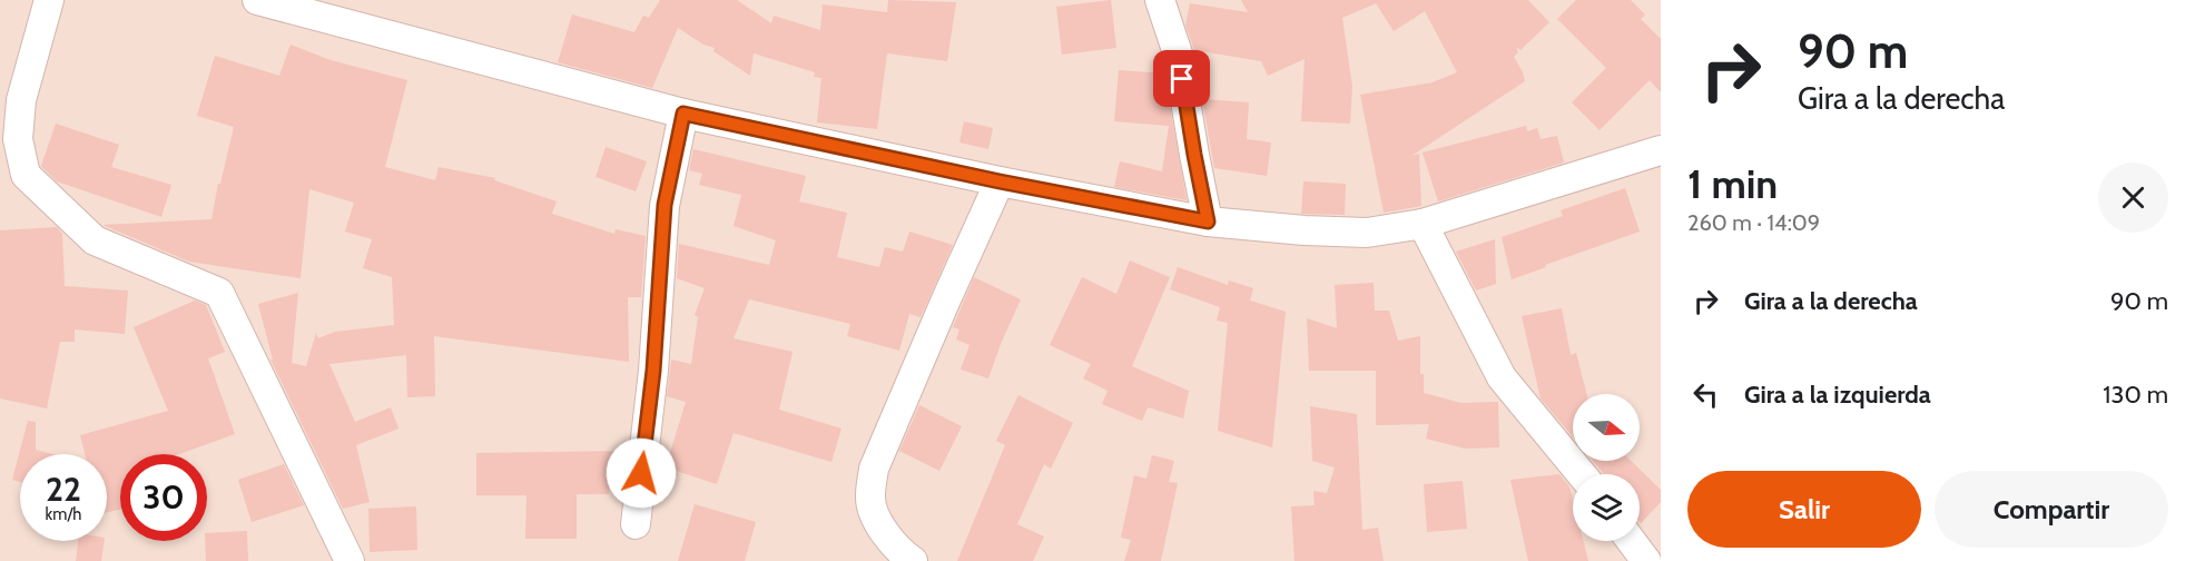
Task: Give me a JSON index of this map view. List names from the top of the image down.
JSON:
{
  "north": "right",
  "page": {
    "turn": ["90 m", "Gira a la derecha"],
    "heading": ["1 min", "260 m · 14:09"],
    "list": [
      {
        "name": "Gira a la derecha",
        "value": "90 m"
      },
      {
        "name": "Gira a la izquierda",
        "value": "130 m"
      }
    ],
    "speed": "22 km/h",
    "limit": "30",
    "buttons": ["Salir", "Compartir"]
  }
}
